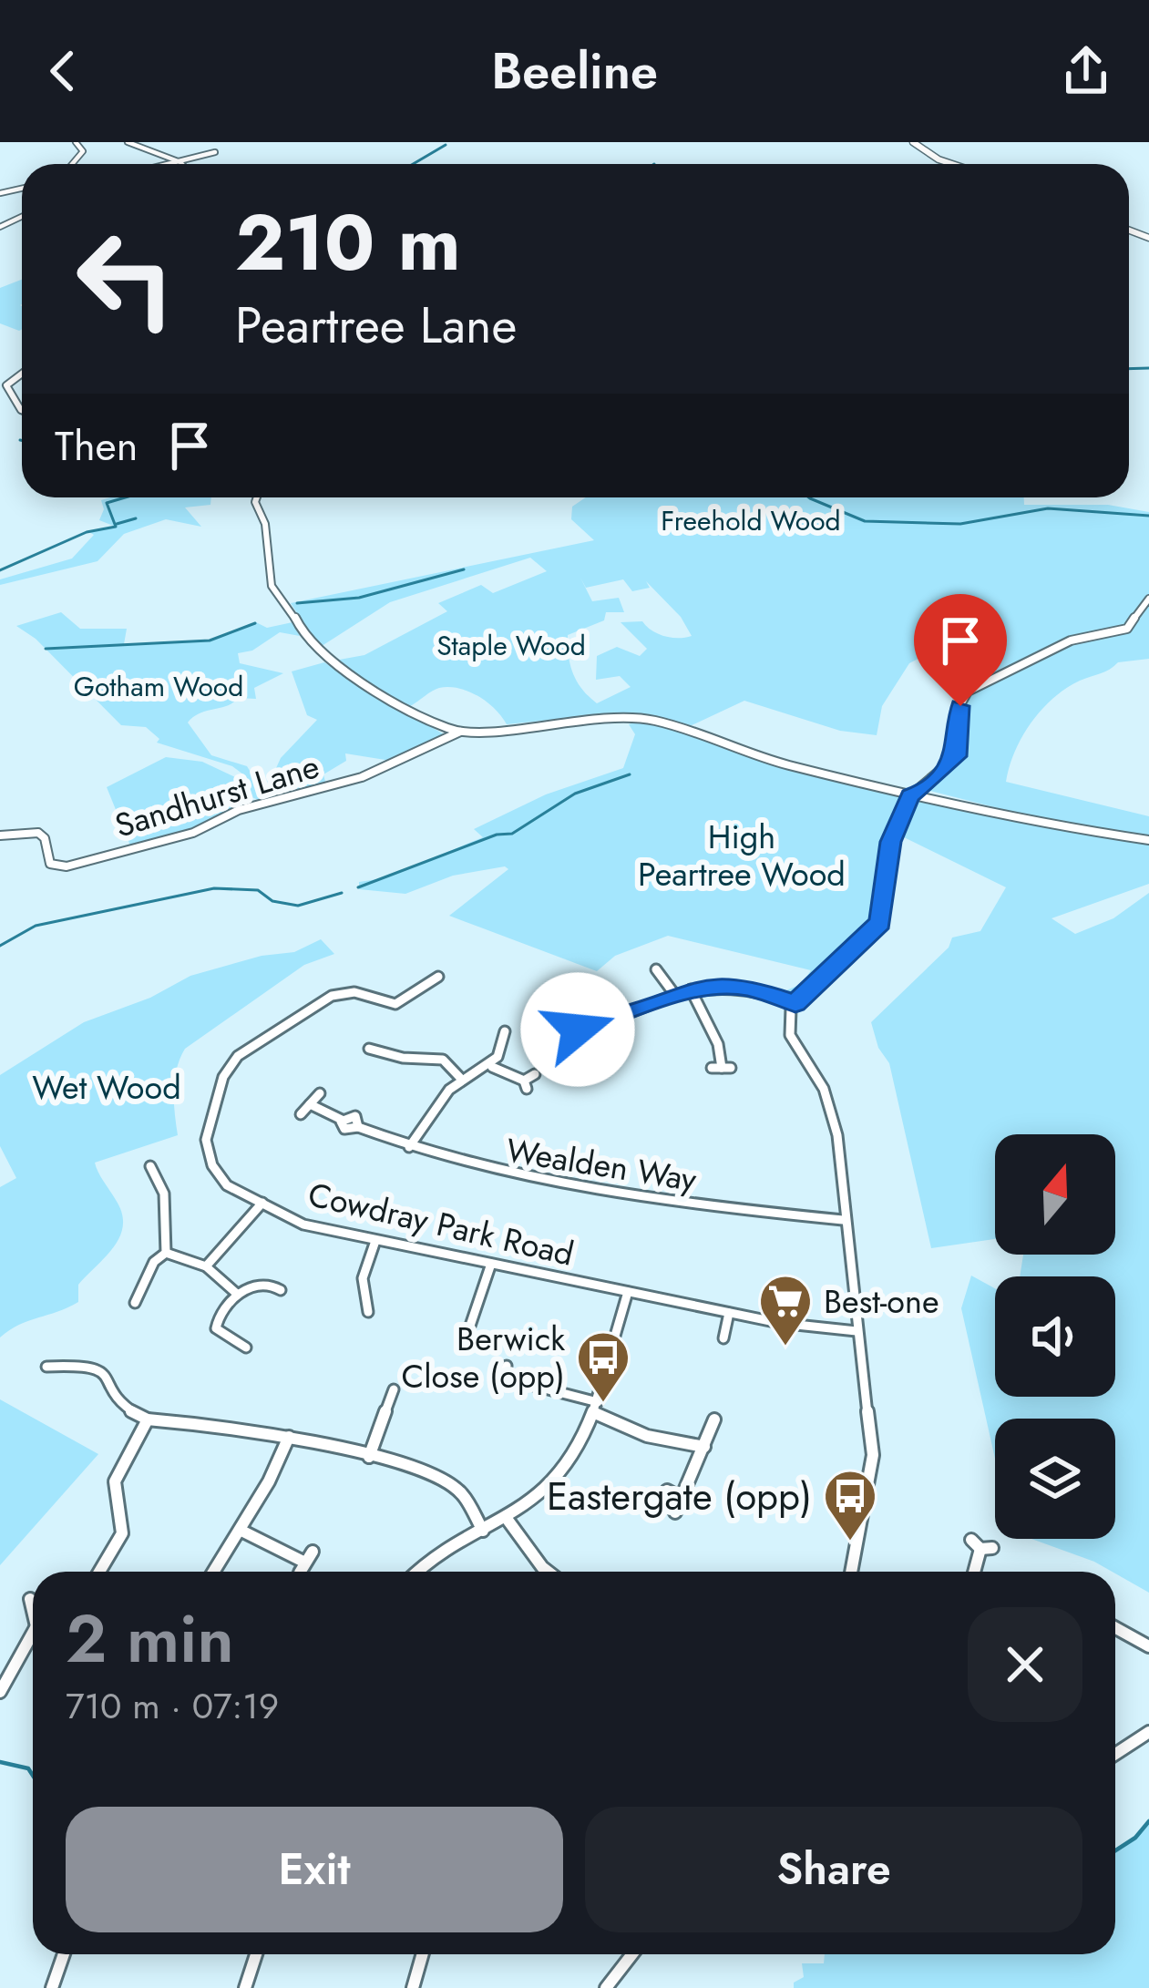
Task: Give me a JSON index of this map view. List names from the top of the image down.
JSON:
{
  "streets": {
    "street": ["Sandhurst Lane", "Wealden Way", "Cowdray Park Road"]
  },
  "parks": [
    "Freehold Wood",
    "Staple Wood",
    "Gotham Wood",
    "High Peartree Wood",
    "Wet Wood"
  ],
  "places": {
    "supermarket": ["Best-one"],
    "bus stop": ["Berwick Close (opp)", "Eastergate (opp)"]
  },
  "north": "top",
  "page": {
    "header": "Beeline",
    "turn": ["210 m", "Peartree Lane"],
    "then": "Then",
    "heading": ["2 min", "710 m · 07:19"],
    "buttons": ["Exit", "Share"]
  }
}
